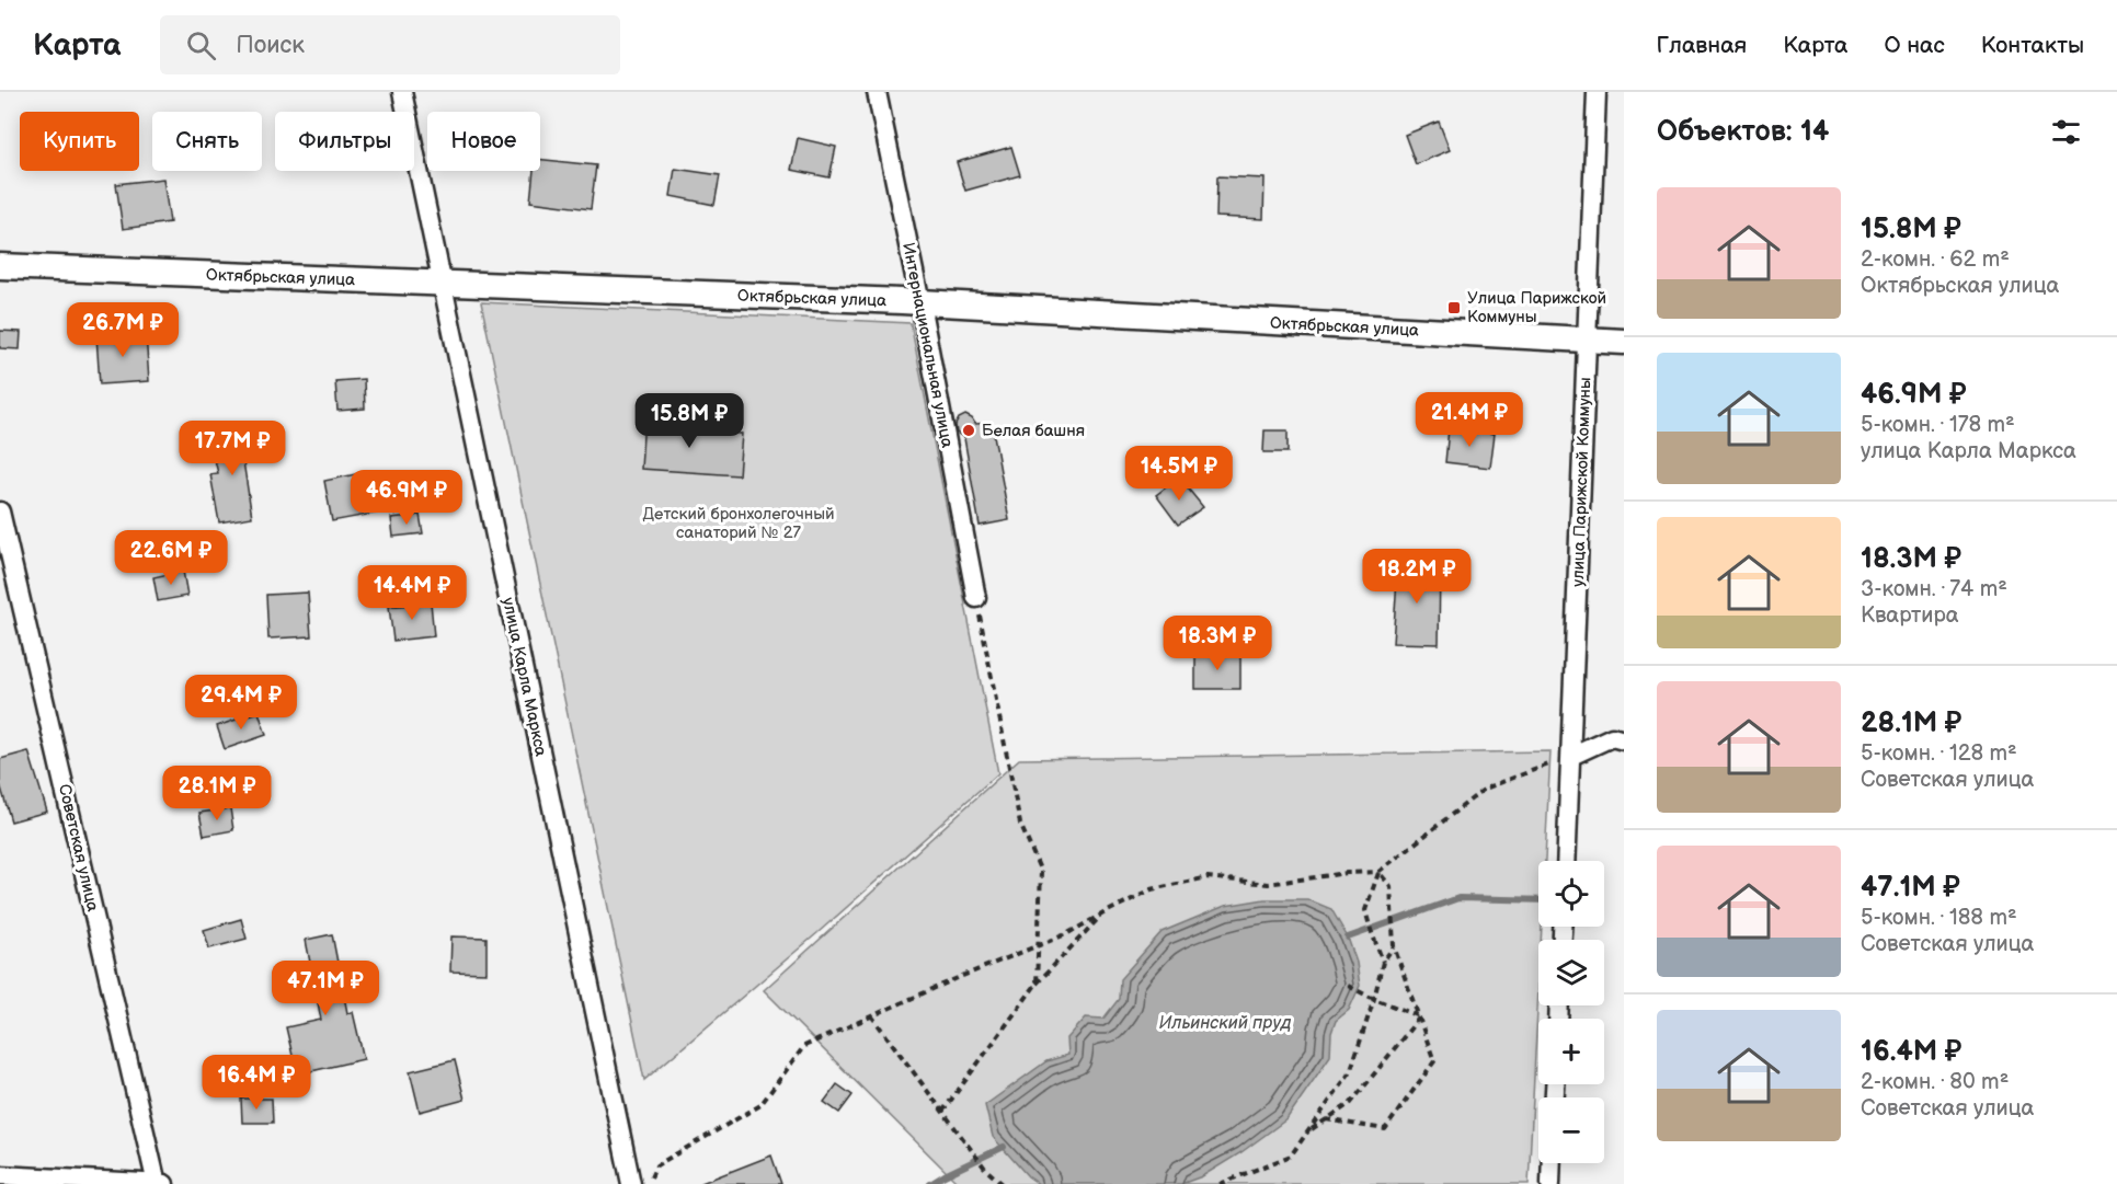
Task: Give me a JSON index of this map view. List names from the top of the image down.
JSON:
{
  "streets": {
    "main road": ["Октябрьская улица"],
    "street": [
      "Интернациональная улица",
      "улица Парижской Коммуны",
      "улица Карла Маркса",
      "Советская улица"
    ]
  },
  "crossings": [
    ["Октябрьская улица", "Интернациональная улица"],
    ["Октябрьская улица", "улица Парижской Коммуны"],
    ["Октябрьская улица", "улица Карла Маркса"]
  ],
  "water": ["Ильинский пруд"],
  "parks": ["Детский бронхолегочный санаторий № 27"],
  "places": {
    "transit": ["Улица Парижской Коммуны"],
    "other": ["Белая башня"]
  },
  "page": {
    "header": "Карта",
    "search": "Поиск",
    "nav": [
      "Главная",
      "Карта",
      "О нас",
      "Контакты"
    ],
    "heading": "Объектов: 14",
    "chip": [
      "Купить",
      "Снять",
      "Фильтры",
      "Новое"
    ],
    "list": [
      {
        "name": "15.8M ₽",
        "note": "2-комн. · 62 m² · Октябрьская улица"
      },
      {
        "name": "46.9M ₽",
        "note": "5-комн. · 178 m² · улица Карла Маркса"
      },
      {
        "name": "18.3M ₽",
        "note": "3-комн. · 74 m² · Квартира"
      },
      {
        "name": "28.1M ₽",
        "note": "5-комн. · 128 m² · Советская улица"
      },
      {
        "name": "47.1M ₽",
        "note": "5-комн. · 188 m² · Советская улица"
      },
      {
        "name": "16.4M ₽",
        "note": "2-комн. · 80 m² · Советская улица"
      }
    ],
    "price": [
      "26.7M ₽",
      "21.4M ₽",
      "15.8M ₽",
      "17.7M ₽",
      "14.5M ₽",
      "46.9M ₽",
      "22.6M ₽",
      "18.2M ₽",
      "14.4M ₽",
      "18.3M ₽",
      "29.4M ₽",
      "28.1M ₽",
      "47.1M ₽",
      "16.4M ₽"
    ],
    "map_buttons": ["+", "−"]
  }
}
